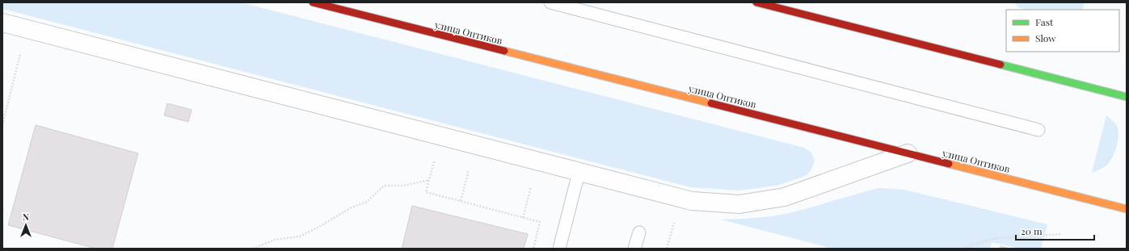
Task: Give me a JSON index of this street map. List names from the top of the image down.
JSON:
{
  "streets": {
    "street": ["улица Оптиков"]
  },
  "legend": ["Fast", "Slow"],
  "scale_bar": "20 m",
  "north": "top"
}
